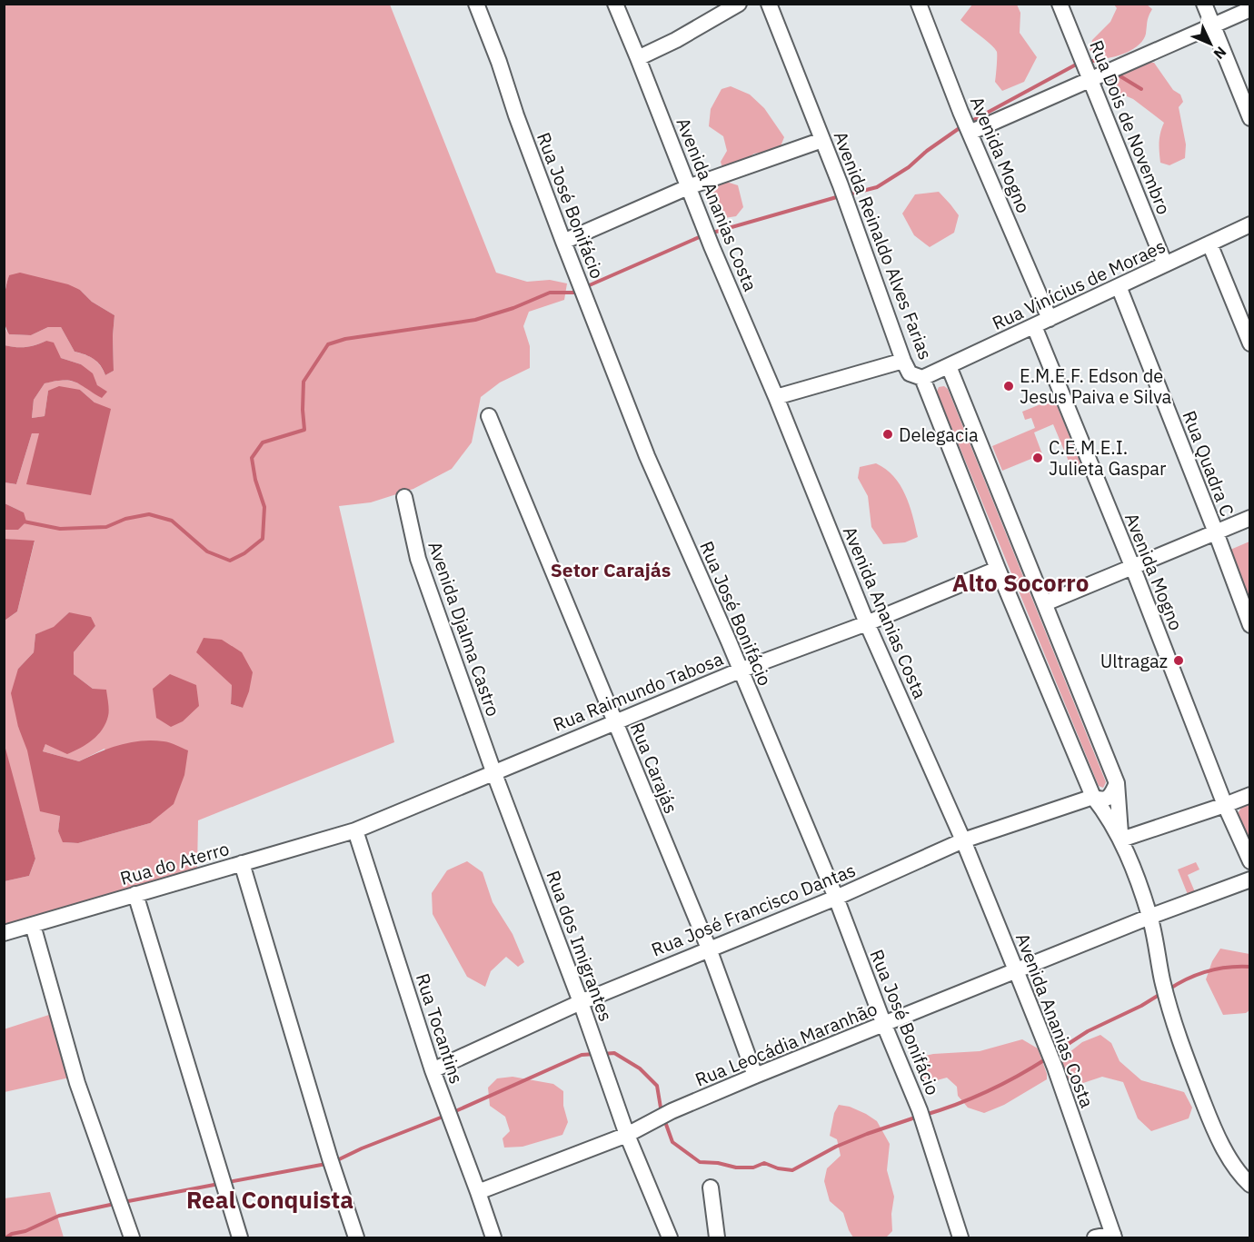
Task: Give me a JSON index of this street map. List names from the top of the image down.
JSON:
{
  "streets": {
    "street": [
      "Rua Dois de Novembro",
      "Avenida Mogno",
      "Avenida Ananias Costa",
      "Rua José Bonifácio",
      "Avenida Reinaldo Alves Farias",
      "Rua Vinícius de Moraes",
      "Rua Quadra C",
      "Avenida Djalma Castro",
      "Rua Raimundo Tabosa",
      "Rua Carajás",
      "Rua do Aterro",
      "Rua José Francisco Dantas",
      "Rua dos Imigrantes",
      "Rua Tocantins",
      "Rua Leocádia Maranhão"
    ]
  },
  "crossings": [
    ["Rua Dois de Novembro", "Rua Vinícius de Moraes"],
    ["Avenida Mogno", "Rua Vinícius de Moraes"],
    ["Avenida Ananias Costa", "Rua Raimundo Tabosa"],
    ["Avenida Ananias Costa", "Rua José Francisco Dantas"],
    ["Avenida Ananias Costa", "Rua Leocádia Maranhão"],
    ["Rua José Bonifácio", "Rua Raimundo Tabosa"],
    ["Rua José Bonifácio", "Rua José Francisco Dantas"],
    ["Rua José Bonifácio", "Rua Leocádia Maranhão"],
    ["Avenida Reinaldo Alves Farias", "Rua Vinícius de Moraes"],
    ["Avenida Reinaldo Alves Farias", "Rua Raimundo Tabosa"],
    ["Avenida Reinaldo Alves Farias", "Rua José Francisco Dantas"],
    ["Avenida Reinaldo Alves Farias", "Rua Leocádia Maranhão"],
    ["Rua Vinícius de Moraes", "Rua Quadra C"],
    ["Avenida Djalma Castro", "Rua Raimundo Tabosa"],
    ["Avenida Djalma Castro", "Rua dos Imigrantes"],
    ["Rua Raimundo Tabosa", "Rua Carajás"],
    ["Rua Raimundo Tabosa", "Rua do Aterro"],
    ["Rua Raimundo Tabosa", "Rua dos Imigrantes"],
    ["Rua Raimundo Tabosa", "Rua Tocantins"],
    ["Rua Carajás", "Rua José Francisco Dantas"],
    ["Rua Carajás", "Rua Leocádia Maranhão"],
    ["Rua do Aterro", "Rua Tocantins"],
    ["Rua José Francisco Dantas", "Rua dos Imigrantes"],
    ["Rua José Francisco Dantas", "Rua Tocantins"],
    ["Rua dos Imigrantes", "Rua Leocádia Maranhão"],
    ["Rua Tocantins", "Rua Leocádia Maranhão"]
  ],
  "districts": ["Setor Carajás", "Alto Socorro", "Real Conquista"],
  "places": [
    "E.M.E.F. Edson de Jesus Paiva e Silva",
    "Delegacia",
    "C.E.M.E.I. Julieta Gaspar",
    "Ultragaz"
  ],
  "north": "bottom right"
}
